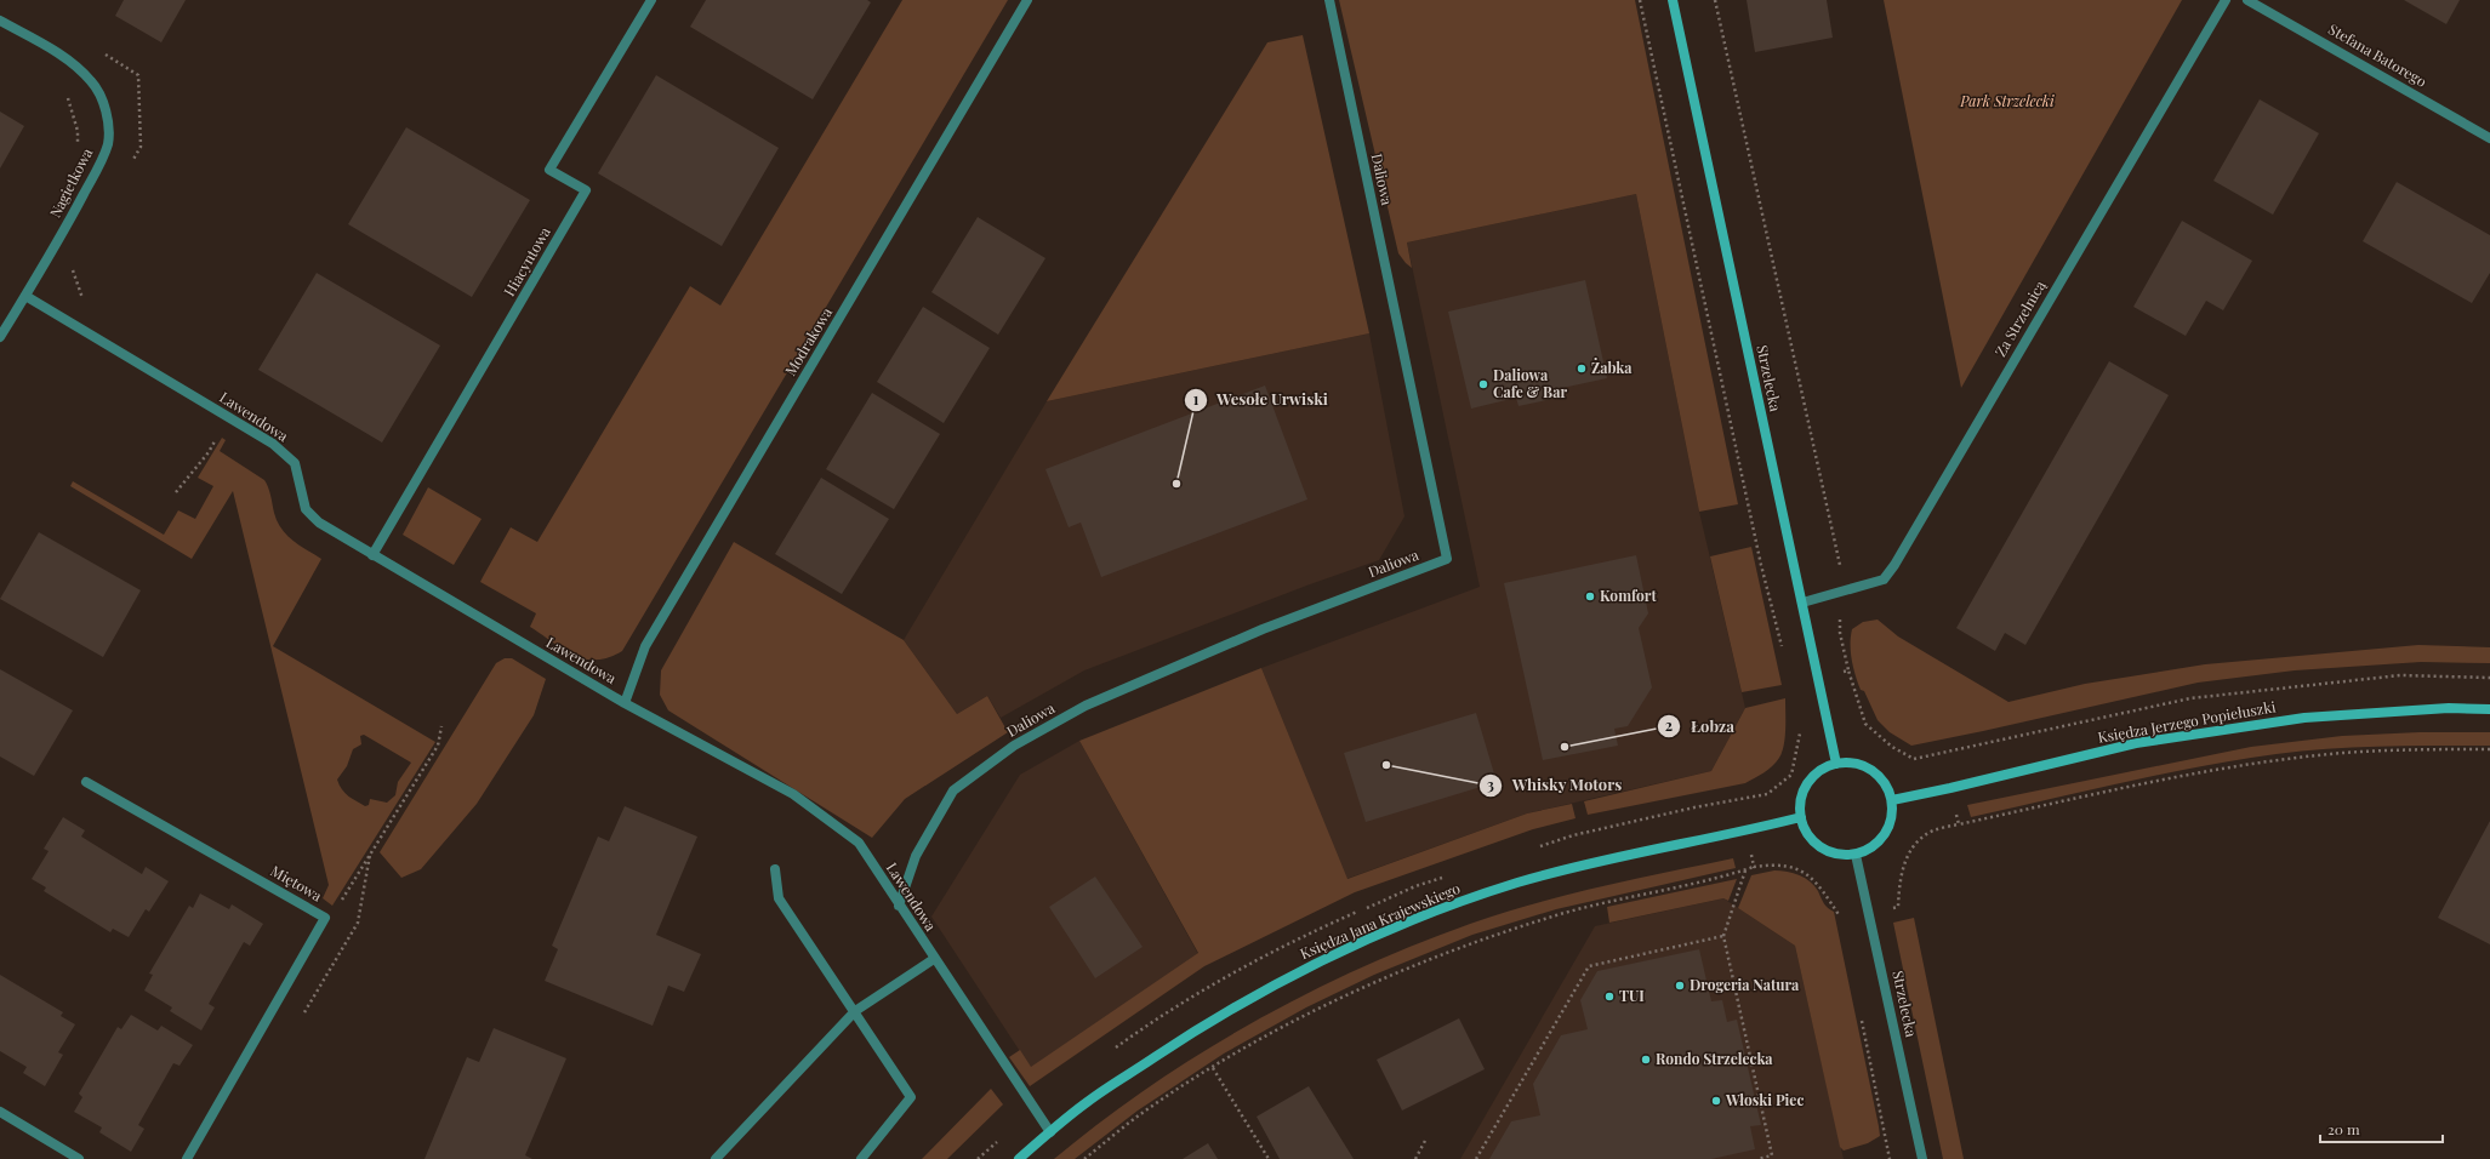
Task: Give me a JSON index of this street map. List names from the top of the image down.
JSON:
{
  "streets": {
    "street": [
      "Stefana Batorego",
      "Daliowa",
      "Nagietkowa",
      "Hiacyntowa",
      "Za Strzelnicą",
      "Modrakowa",
      "Strzelecka",
      "Lawendowa",
      "Księdza Jerzego Popiełuszki",
      "Miętowa",
      "Księdza Jana Krajewskiego"
    ]
  },
  "crossings": [
    ["Daliowa", "Lawendowa"],
    ["Nagietkowa", "Lawendowa"],
    ["Hiacyntowa", "Lawendowa"],
    ["Za Strzelnicą", "Strzelecka"],
    ["Modrakowa", "Lawendowa"],
    ["Strzelecka", "Księdza Jerzego Popiełuszki"],
    ["Strzelecka", "Księdza Jana Krajewskiego"],
    ["Lawendowa", "Księdza Jana Krajewskiego"],
    ["Księdza Jerzego Popiełuszki", "Księdza Jana Krajewskiego"]
  ],
  "parks": ["Park Strzelecki"],
  "places": [
    "Żabka",
    "Daliowa Cafe & Bar",
    "Wesołe Urwiski",
    "Komfort",
    "Łobza",
    "Whisky Motors",
    "Drogeria Natura",
    "TUI",
    "Rondo Strzelecka",
    "Włoski Piec"
  ],
  "scale_bar": "20 m"
}
